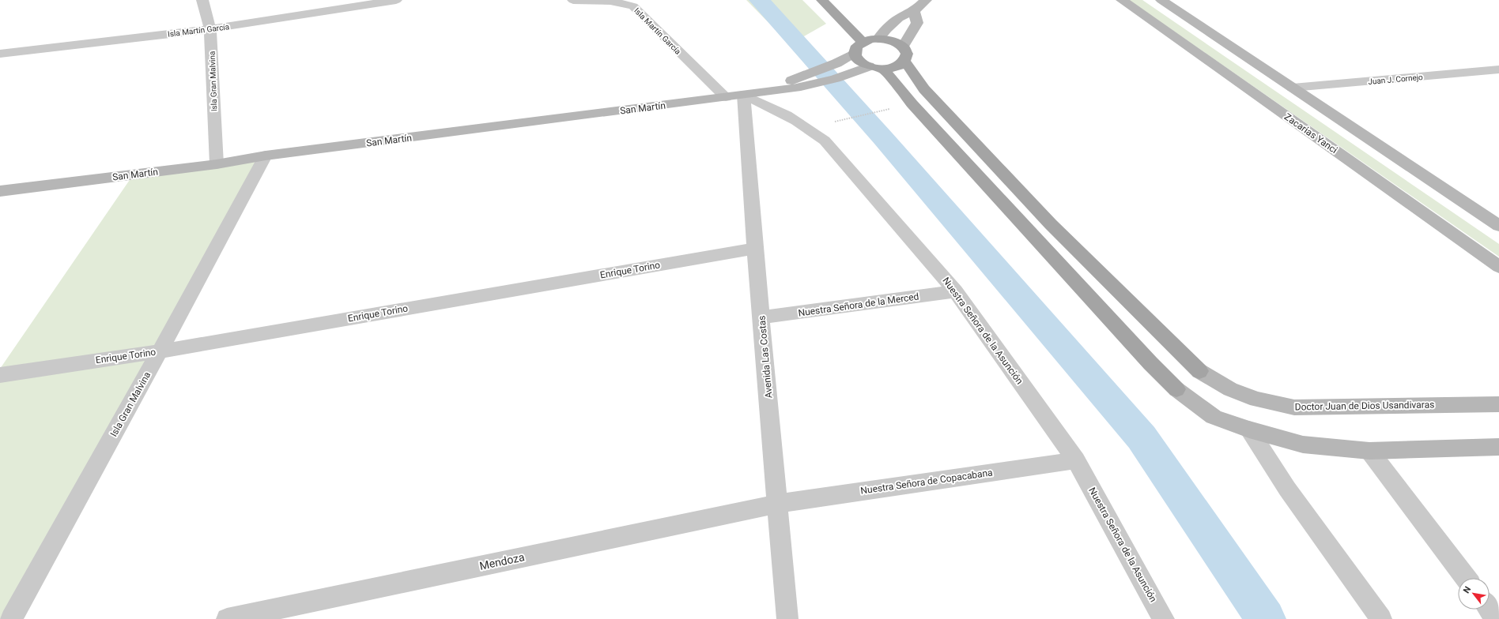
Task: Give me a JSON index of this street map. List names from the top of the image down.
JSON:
{
  "streets": {
    "main road": ["San Martín", "Zacarias Yanci", "Doctor Juan de Dios Usandivaras"],
    "street": [
      "Isla Martín García",
      "Juan J. Cornejo",
      "Isla Gran Malvina",
      "Enrique Torino",
      "Nuestra Señora de la Merced",
      "Nuestra Señora de la Asunción",
      "Avenida Las Costas",
      "Nuestra Señora de Copacabana",
      "Mendoza"
    ]
  },
  "crossings": [
    ["Isla Martín García", "Isla Gran Malvina"],
    ["Isla Martín García", "San Martín"],
    ["Isla Gran Malvina", "San Martín"],
    ["Isla Gran Malvina", "Enrique Torino"],
    ["San Martín", "Nuestra Señora de la Asunción"],
    ["San Martín", "Avenida Las Costas"],
    ["Enrique Torino", "Avenida Las Costas"],
    ["Nuestra Señora de la Merced", "Nuestra Señora de la Asunción"],
    ["Nuestra Señora de la Merced", "Avenida Las Costas"],
    ["Nuestra Señora de la Asunción", "Avenida Las Costas"],
    ["Nuestra Señora de la Asunción", "Nuestra Señora de Copacabana"],
    ["Avenida Las Costas", "Nuestra Señora de Copacabana"],
    ["Avenida Las Costas", "Mendoza"],
    ["Nuestra Señora de Copacabana", "Mendoza"]
  ],
  "north": "top left"
}
